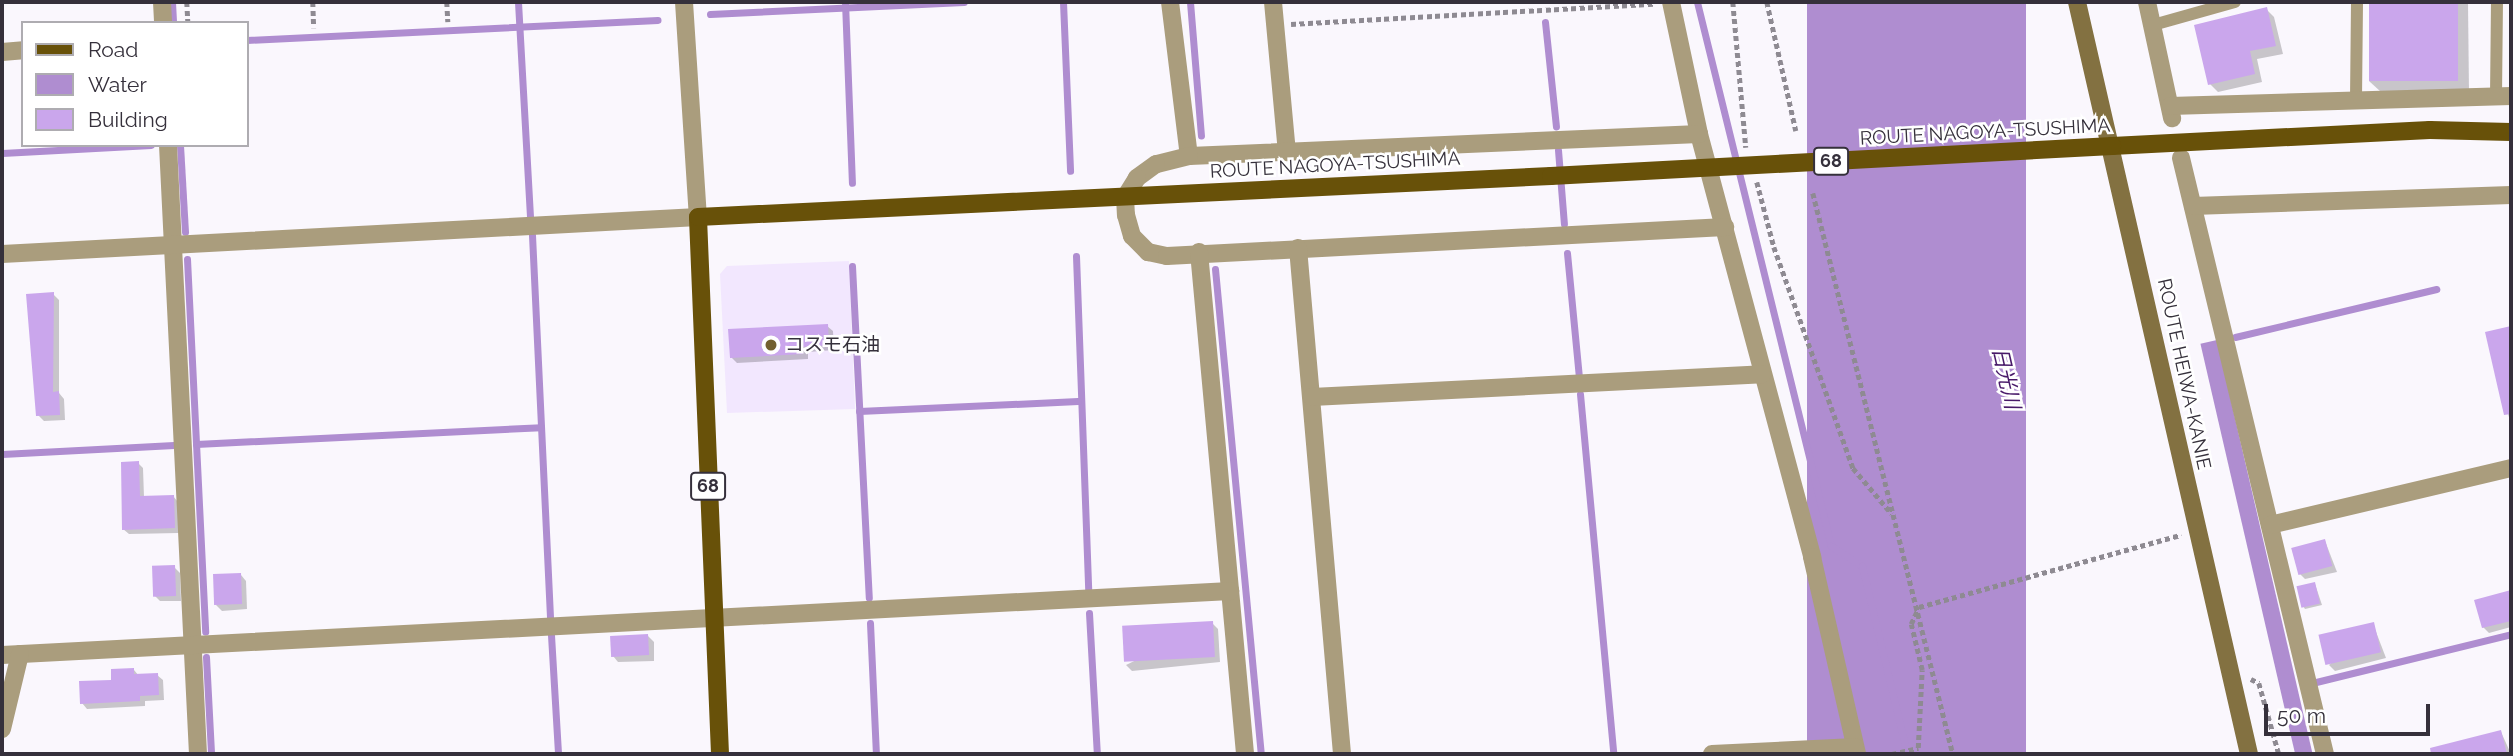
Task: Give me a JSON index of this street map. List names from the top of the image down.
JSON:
{
  "streets": {
    "main road": ["ROUTE NAGOYA-TSUSHIMA", "68", "ROUTE HEIWA-KANIE"]
  },
  "crossings": [
    ["ROUTE NAGOYA-TSUSHIMA", "68"],
    ["ROUTE NAGOYA-TSUSHIMA", "ROUTE HEIWA-KANIE"]
  ],
  "water": ["日光川"],
  "places": ["コスモ石油"],
  "legend": ["Road", "Water", "Building"],
  "scale_bar": "50 m"
}
